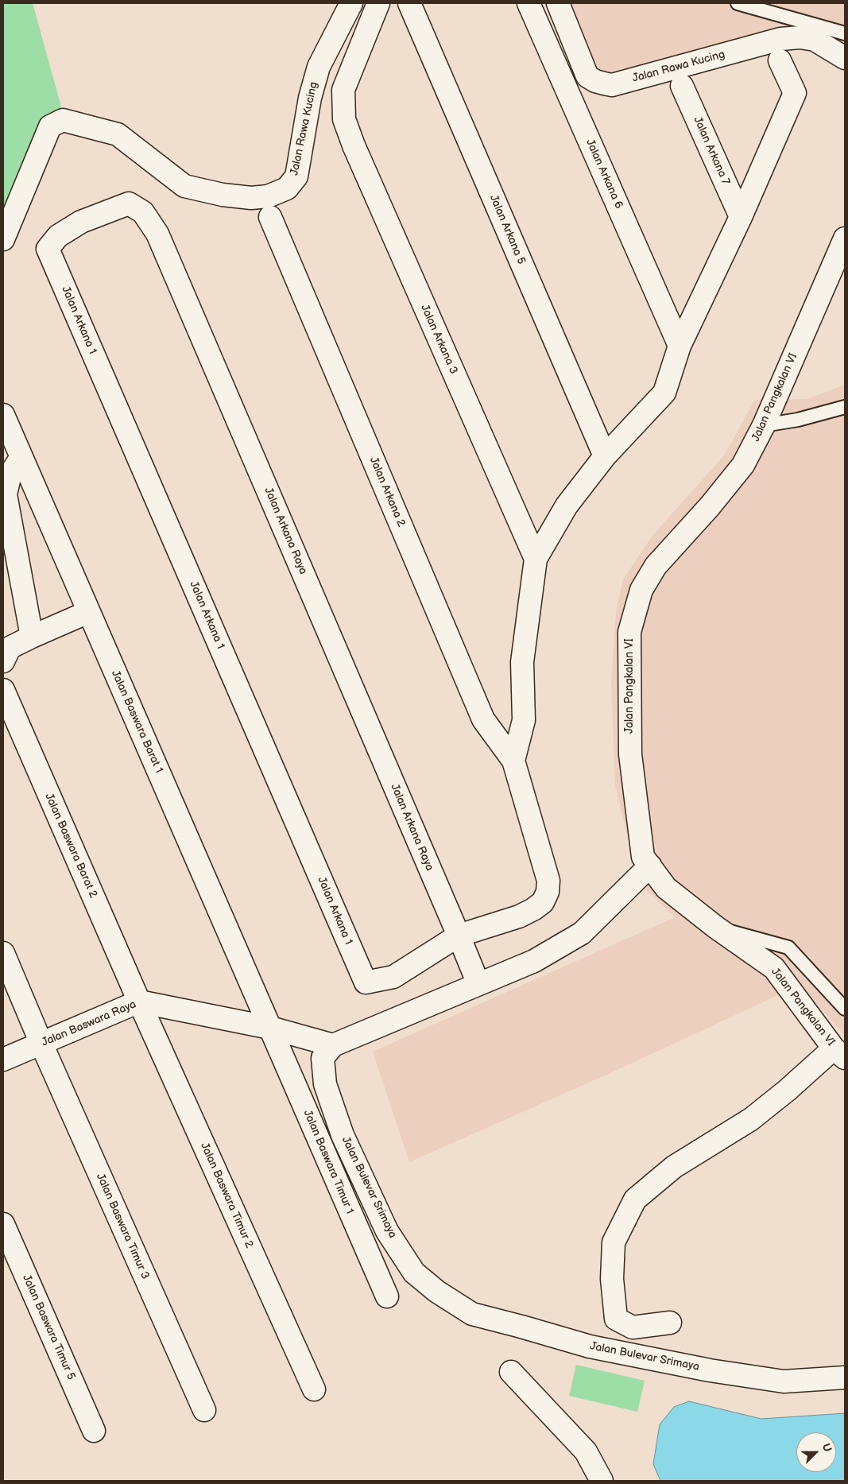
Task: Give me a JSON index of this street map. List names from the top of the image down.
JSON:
{
  "streets": {
    "street": [
      "Jalan Rawa Kucing",
      "Jalan Arkana 7",
      "Jalan Arkana 6",
      "Jalan Arkana 5",
      "Jalan Arkana 1",
      "Jalan Arkana 3",
      "Jalan Pangkalan VI",
      "Jalan Arkana 2",
      "Jalan Arkana Raya",
      "Jalan Baswara Barat 1",
      "Jalan Baswara Barat 2",
      "Jalan Baswara Raya",
      "Jalan Baswara Timur 1",
      "Jalan Bulevar Srimaya",
      "Jalan Baswara Timur 2",
      "Jalan Baswara Timur 3",
      "Jalan Baswara Timur 5"
    ]
  },
  "crossings": [
    ["Jalan Arkana 1", "Jalan Arkana Raya"],
    ["Jalan Baswara Barat 1", "Jalan Baswara Raya"],
    ["Jalan Baswara Barat 1", "Jalan Baswara Timur 1"],
    ["Jalan Baswara Barat 2", "Jalan Baswara Raya"],
    ["Jalan Baswara Barat 2", "Jalan Baswara Timur 2"],
    ["Jalan Baswara Raya", "Jalan Baswara Timur 1"],
    ["Jalan Baswara Raya", "Jalan Bulevar Srimaya"],
    ["Jalan Baswara Raya", "Jalan Baswara Timur 2"],
    ["Jalan Baswara Raya", "Jalan Baswara Timur 3"]
  ],
  "north": "top right"
}
